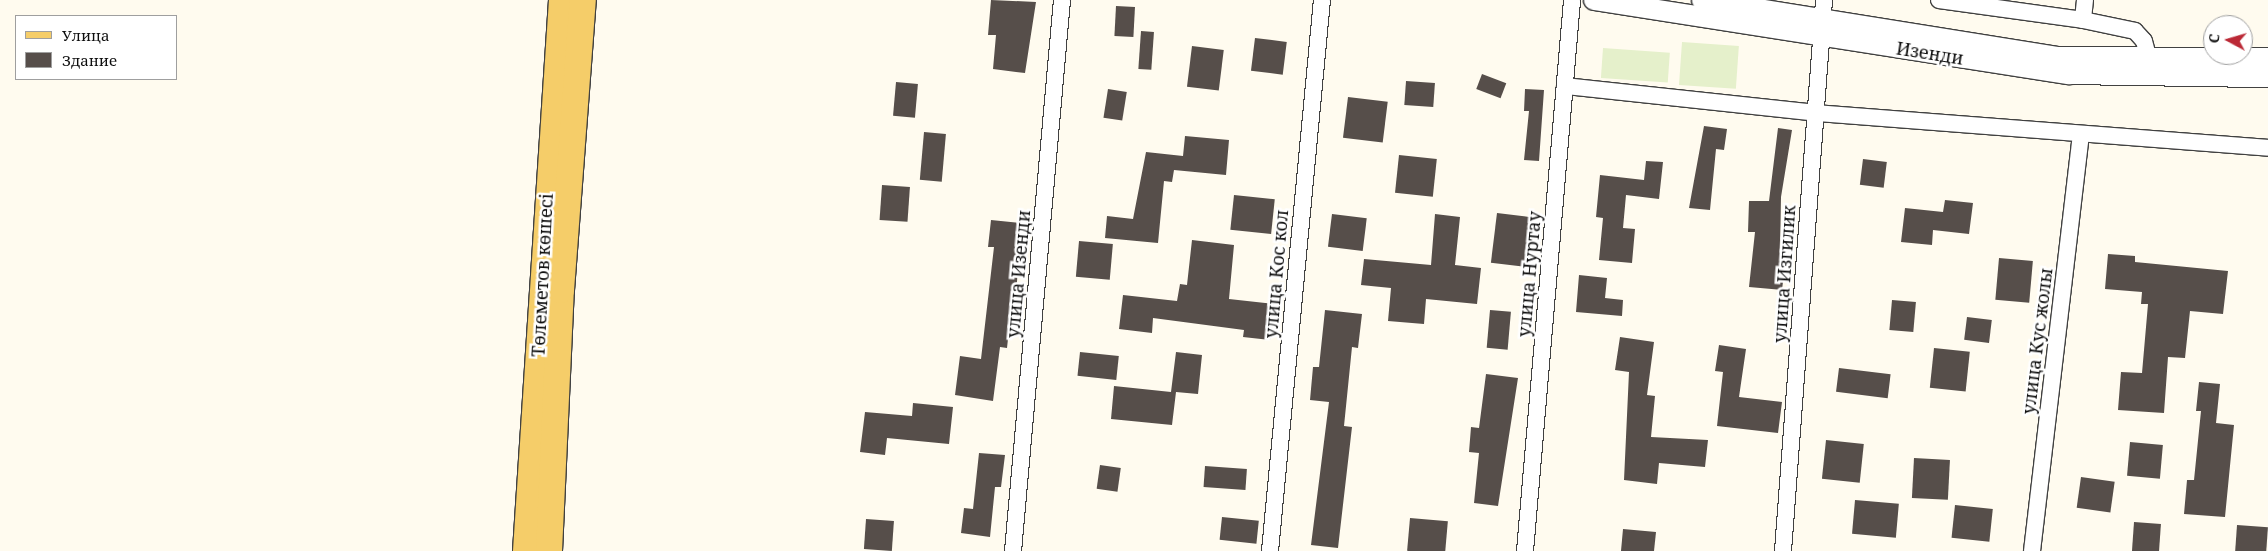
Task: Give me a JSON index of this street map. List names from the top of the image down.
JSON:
{
  "streets": {
    "main road": ["Төлеметов көшесі"],
    "street": [
      "Изенди",
      "улица Изенди",
      "улица Кос кол",
      "улица Нуртау",
      "улица Изгилик",
      "улица Кус жолы"
    ]
  },
  "crossings": [
    ["Изенди", "улица Изгилик"]
  ],
  "legend": ["Улица", "Здание"],
  "north": "left"
}
